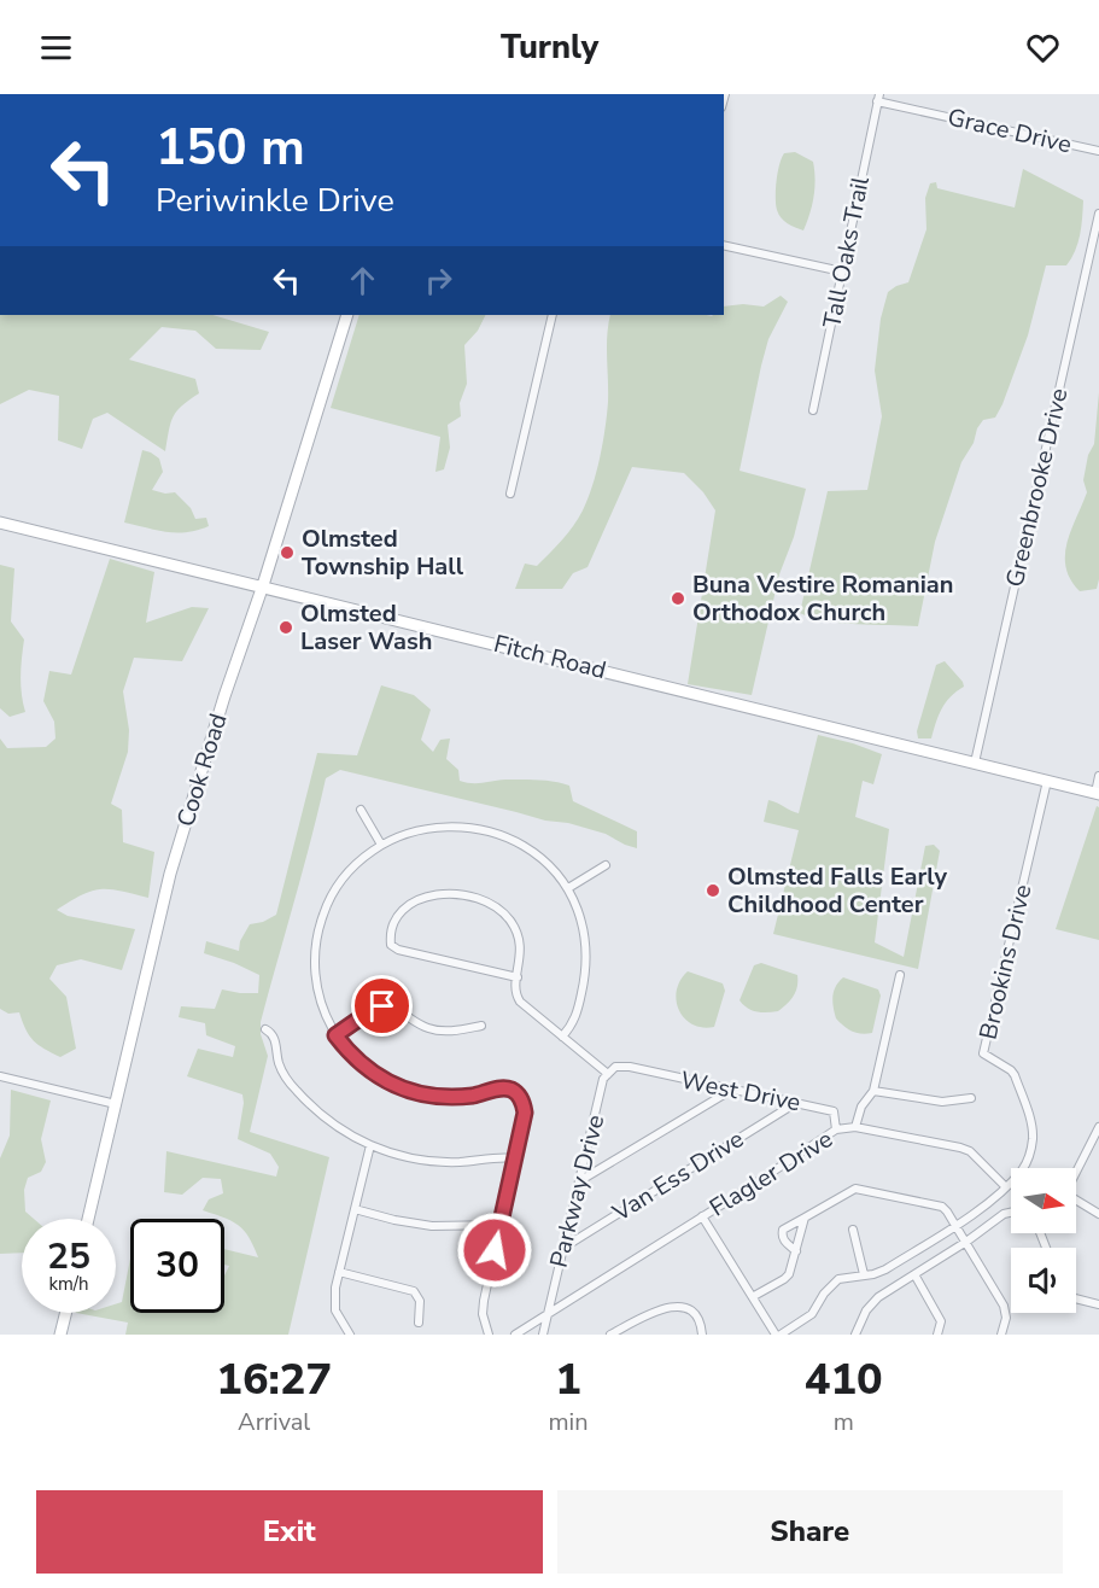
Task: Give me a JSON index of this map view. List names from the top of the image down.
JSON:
{
  "streets": {
    "street": [
      "Grace Drive",
      "Tall Oaks Trail",
      "Greenbrooke Drive",
      "Fitch Road",
      "Cook Road",
      "Brookins Drive",
      "West Drive",
      "Flagler Drive",
      "Van Ess Drive",
      "Parkway Drive"
    ]
  },
  "crossings": [
    ["Grace Drive", "Tall Oaks Trail"],
    ["Greenbrooke Drive", "Fitch Road"],
    ["Fitch Road", "Cook Road"],
    ["Fitch Road", "Brookins Drive"],
    ["Brookins Drive", "Flagler Drive"],
    ["West Drive", "Flagler Drive"],
    ["West Drive", "Van Ess Drive"],
    ["West Drive", "Parkway Drive"],
    ["Flagler Drive", "Parkway Drive"],
    ["Van Ess Drive", "Parkway Drive"]
  ],
  "places": [
    "Olmsted Township Hall",
    "Buna Vestire Romanian Orthodox Church",
    "Olmsted Laser Wash",
    "Olmsted Falls Early Childhood Center"
  ],
  "north": "right",
  "page": {
    "header": "Turnly",
    "turn": ["150 m", "Periwinkle Drive"],
    "speed": "25 km/h",
    "limit": "30",
    "eta": [
      "16:27",
      "Arrival",
      "1",
      "min",
      "410",
      "m"
    ],
    "buttons": ["Exit", "Share"]
  }
}
